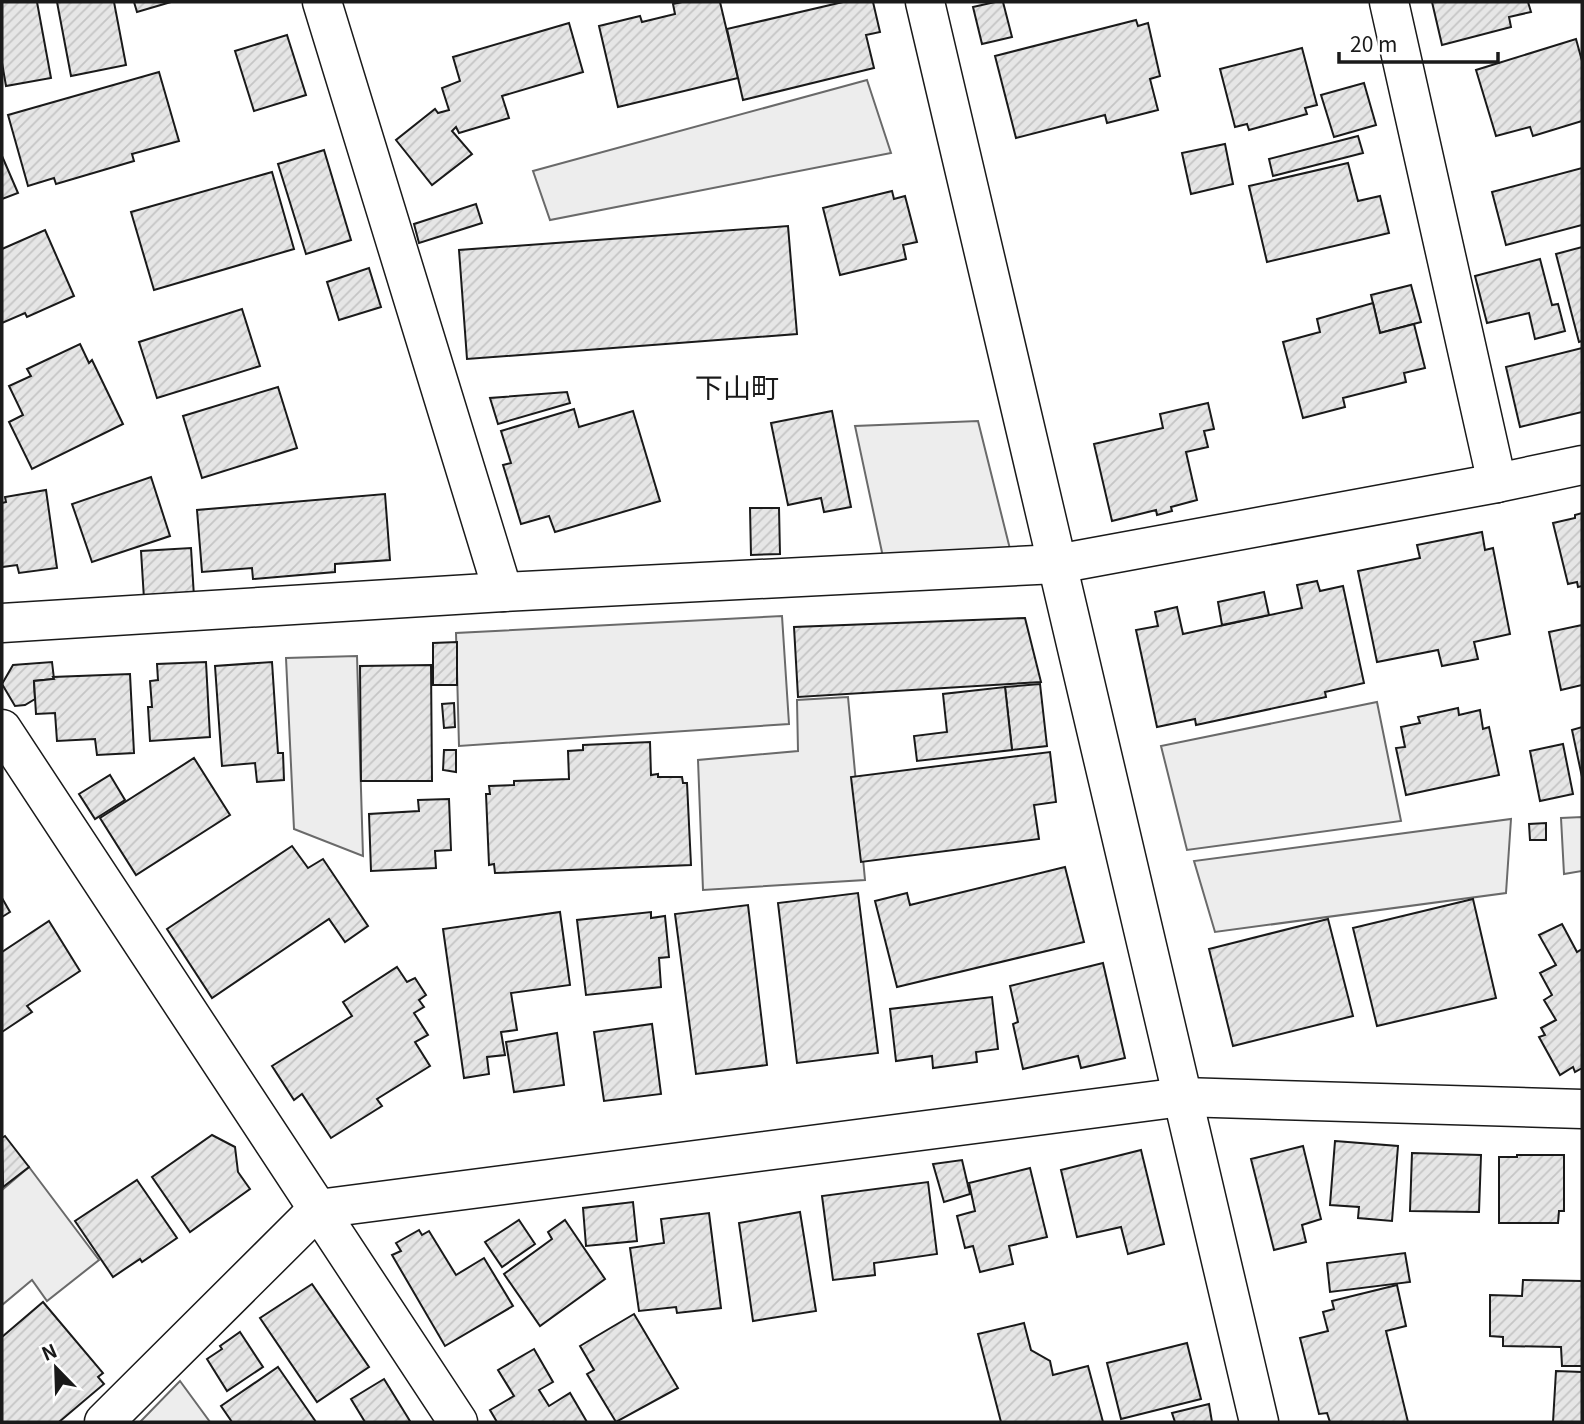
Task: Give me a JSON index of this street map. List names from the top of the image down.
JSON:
{
  "districts": ["下山町"],
  "scale_bar": "20 m",
  "north": "top left"
}
